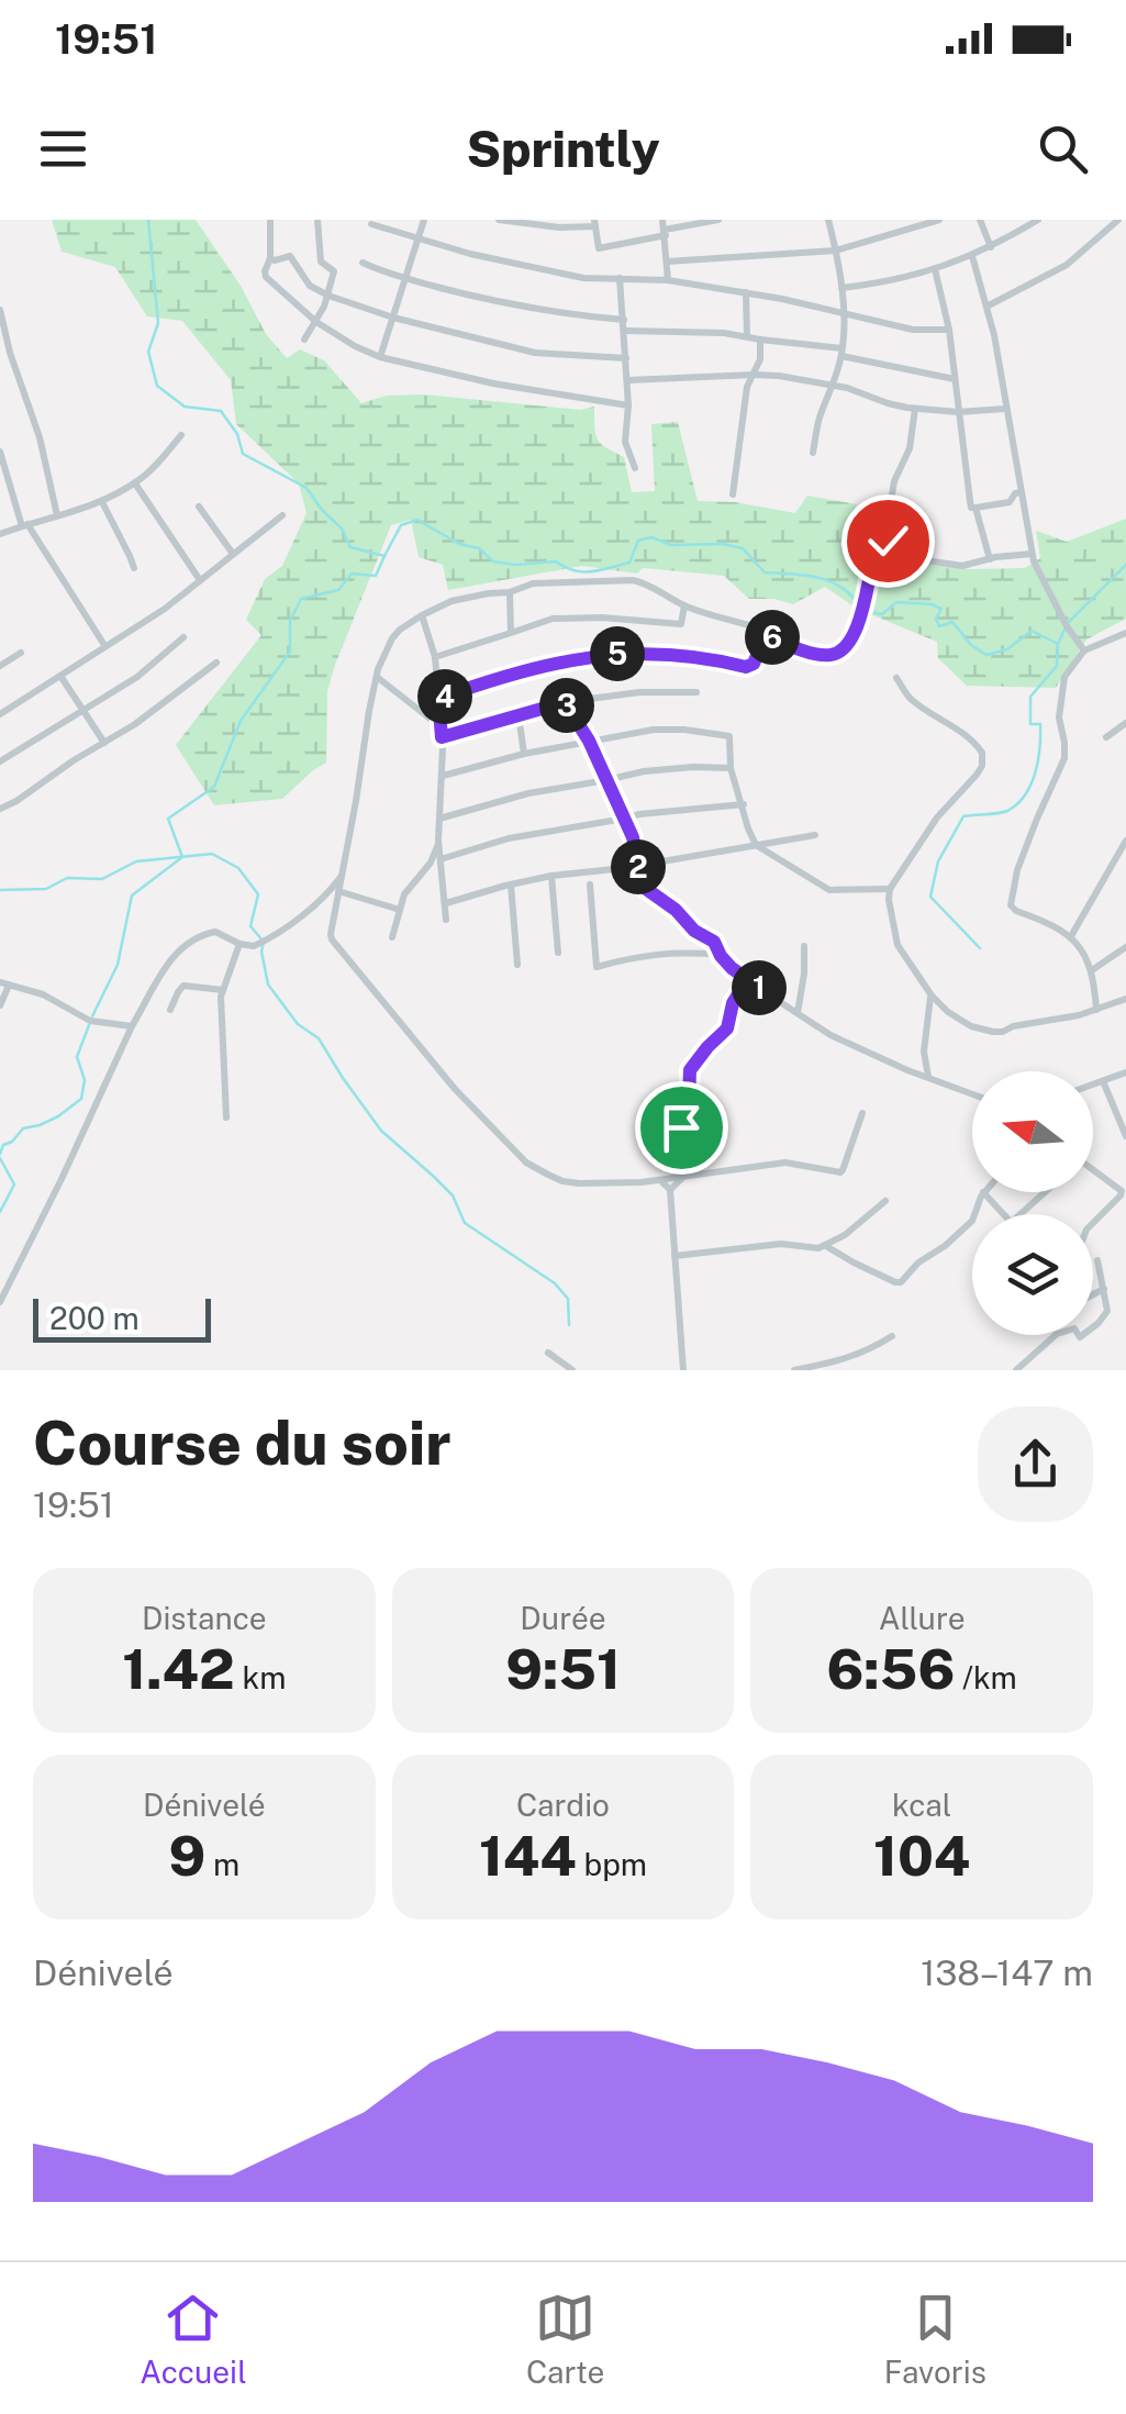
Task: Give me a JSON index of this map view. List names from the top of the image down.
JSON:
{
  "scale_bar": "200 m",
  "north": "left",
  "page": {
    "status": "19:51",
    "header": "Sprintly",
    "pins": [
      "6",
      "5",
      "4",
      "3",
      "2",
      "1"
    ],
    "scale": "200 m",
    "heading": ["Course du soir", "19:51"],
    "stats": [
      ["Distance", "1.42 km"],
      ["Durée", "9:51"],
      ["Allure", "6:56 /km"],
      ["Dénivelé", "9 m"],
      ["Cardio", "144 bpm"],
      ["kcal", "104"]
    ],
    "chart": ["Dénivelé", "138–147 m"],
    "tabs": ["Accueil", "Carte", "Favoris"]
  }
}
